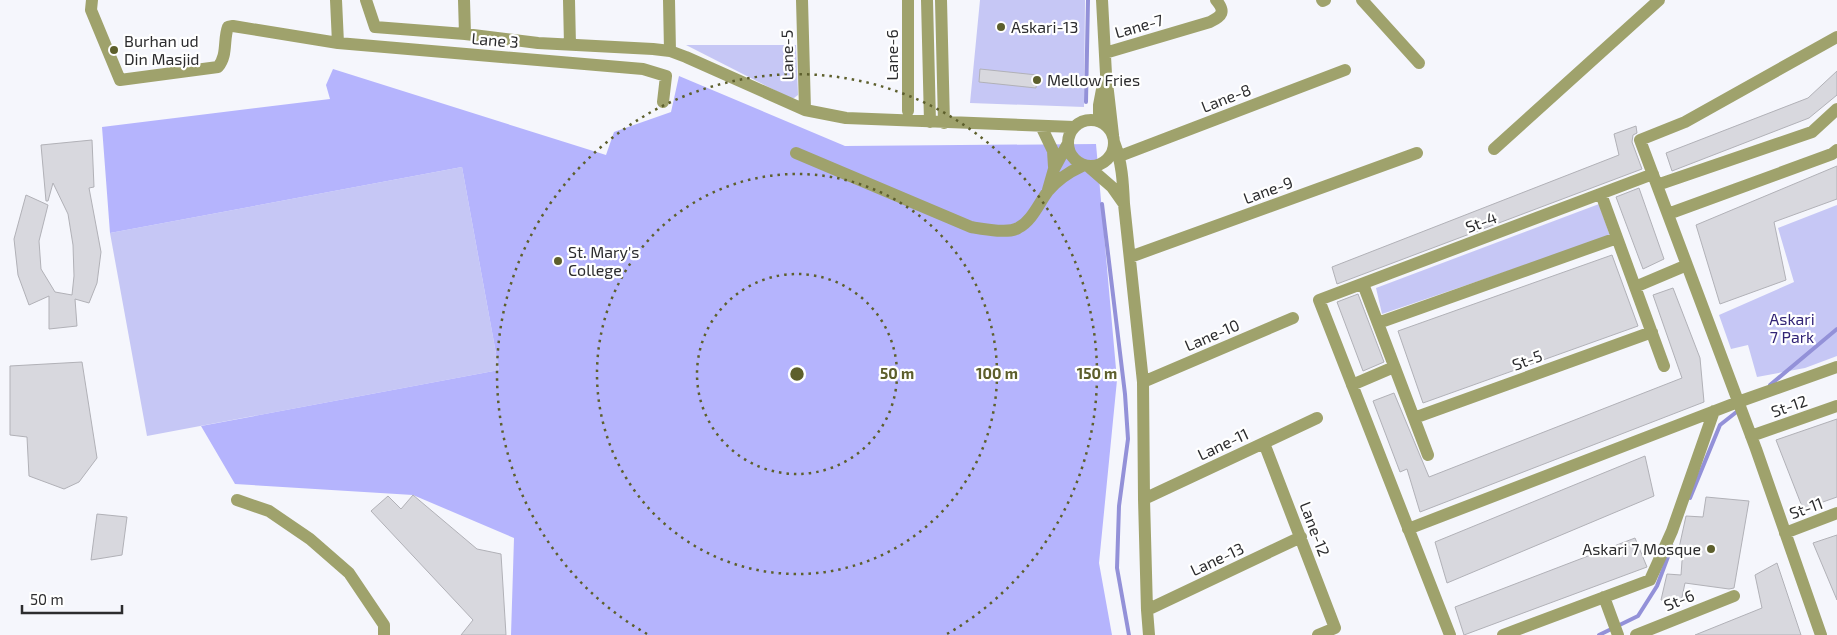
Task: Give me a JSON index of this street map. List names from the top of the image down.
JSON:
{
  "streets": {
    "street": [
      "Lane-7",
      "Lane 3",
      "Lane-5",
      "Lane-6",
      "Lane-8",
      "Lane-9",
      "St-4",
      "Lane-10",
      "St-5",
      "St-12",
      "Lane-11",
      "St-11",
      "Lane-12",
      "Lane-13",
      "St-6"
    ]
  },
  "crossings": [
    ["Lane-11", "Lane-12"],
    ["Lane-12", "Lane-13"]
  ],
  "parks": ["Askari 7 Park"],
  "places": [
    "Askari-13",
    "Burhan ud Din Masjid",
    "Mellow Fries",
    "St. Mary's College",
    "Askari 7 Mosque"
  ],
  "scale_bar": "50 m",
  "rings": ["50 m", "100 m", "150 m"]
}
